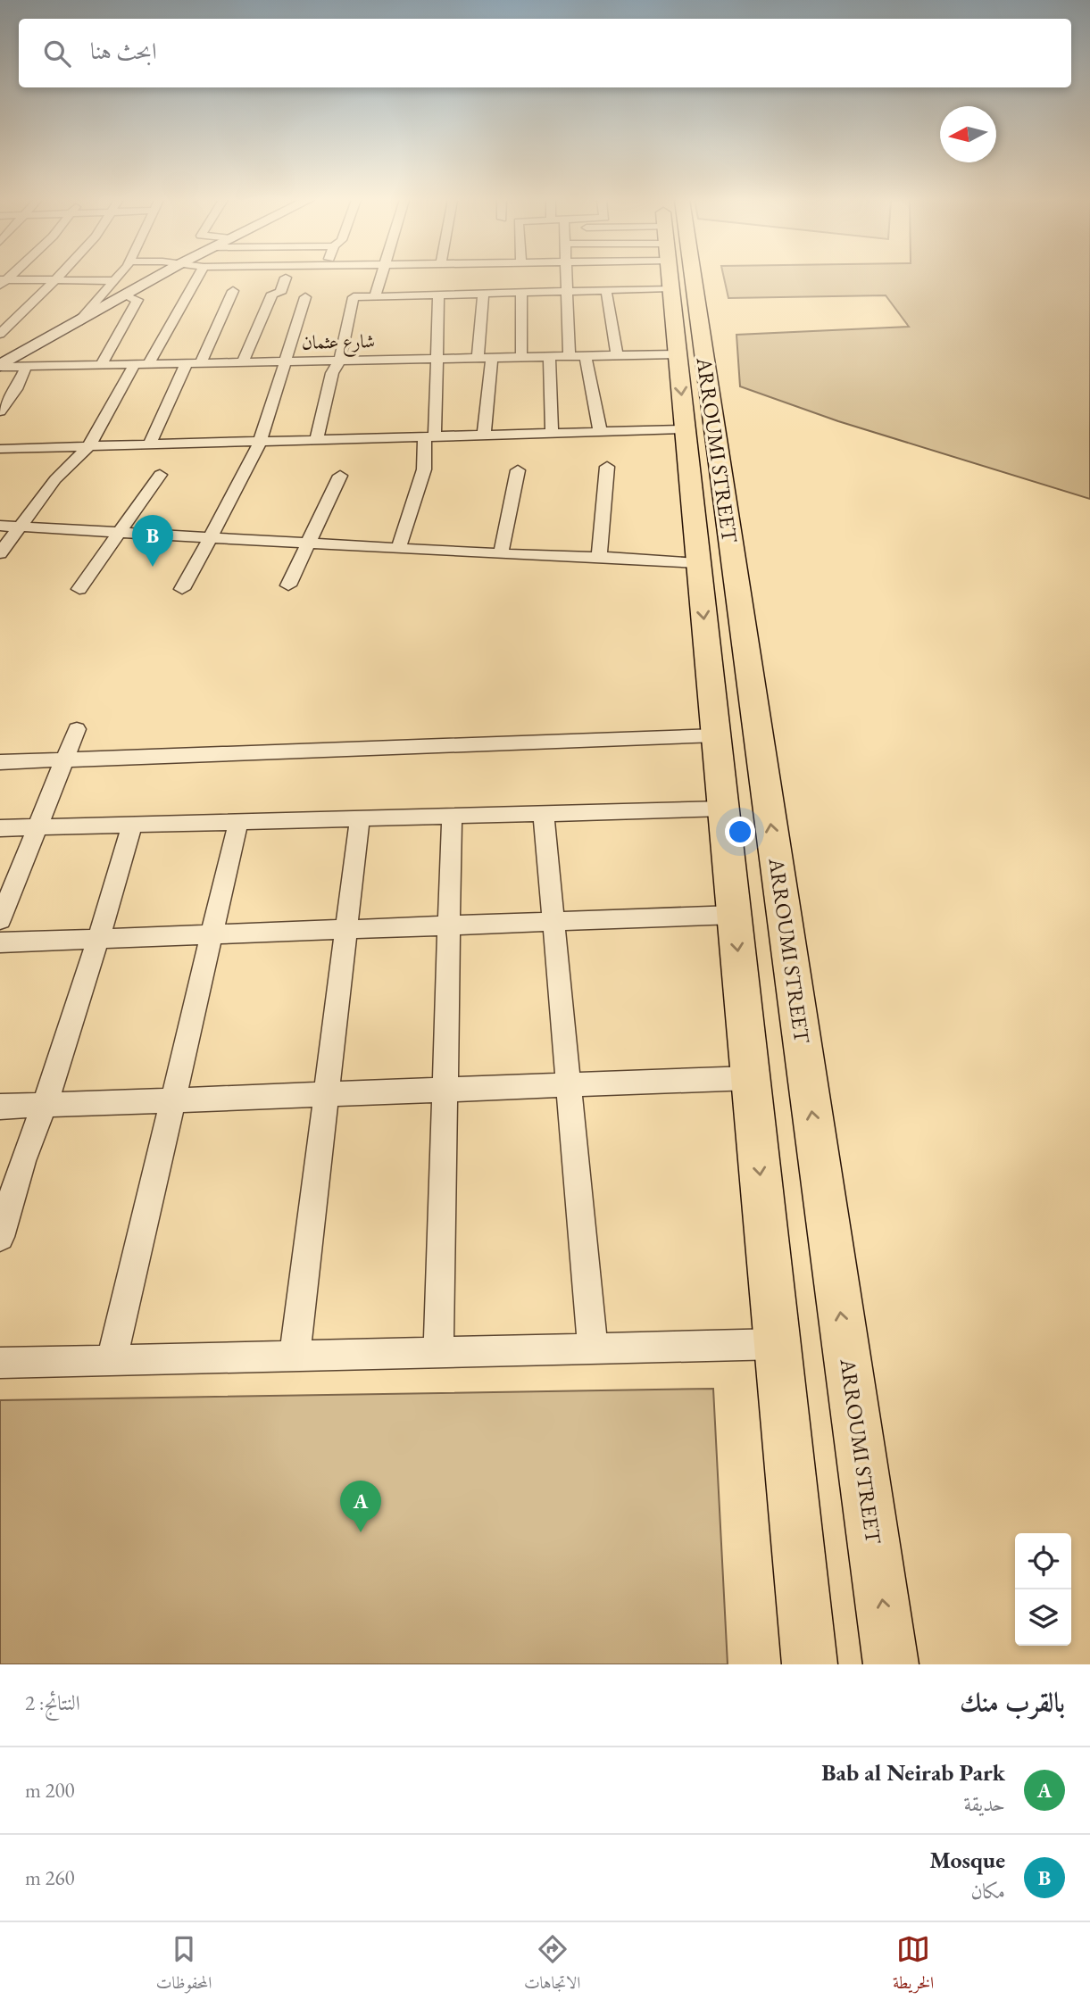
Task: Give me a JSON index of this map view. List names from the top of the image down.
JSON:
{
  "streets": {
    "main road": ["ARROUMI STREET"],
    "street": ["شارع عثمان"]
  },
  "crossings": [
    ["شارع عثمان", "ARROUMI STREET"]
  ],
  "north": "left",
  "page": {
    "search": "ابحث هنا",
    "pins": ["B", "A"],
    "heading": ["بالقرب منك", "النتائج: 2"],
    "list": [
      {
        "mark": "A",
        "name": "Bab al Neirab Park",
        "note": "حديقة",
        "value": "200 m"
      },
      {
        "mark": "B",
        "name": "Mosque",
        "note": "مكان",
        "value": "260 m"
      }
    ],
    "nav": ["الخريطة", "الاتجاهات", "المحفوظات"]
  }
}
